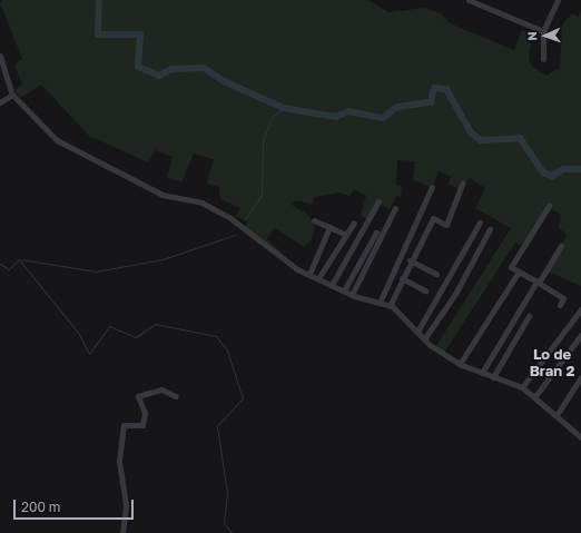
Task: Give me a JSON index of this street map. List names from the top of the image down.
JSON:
{
  "districts": ["Lo de Bran 2"],
  "scale_bar": "200 m",
  "north": "left"
}
